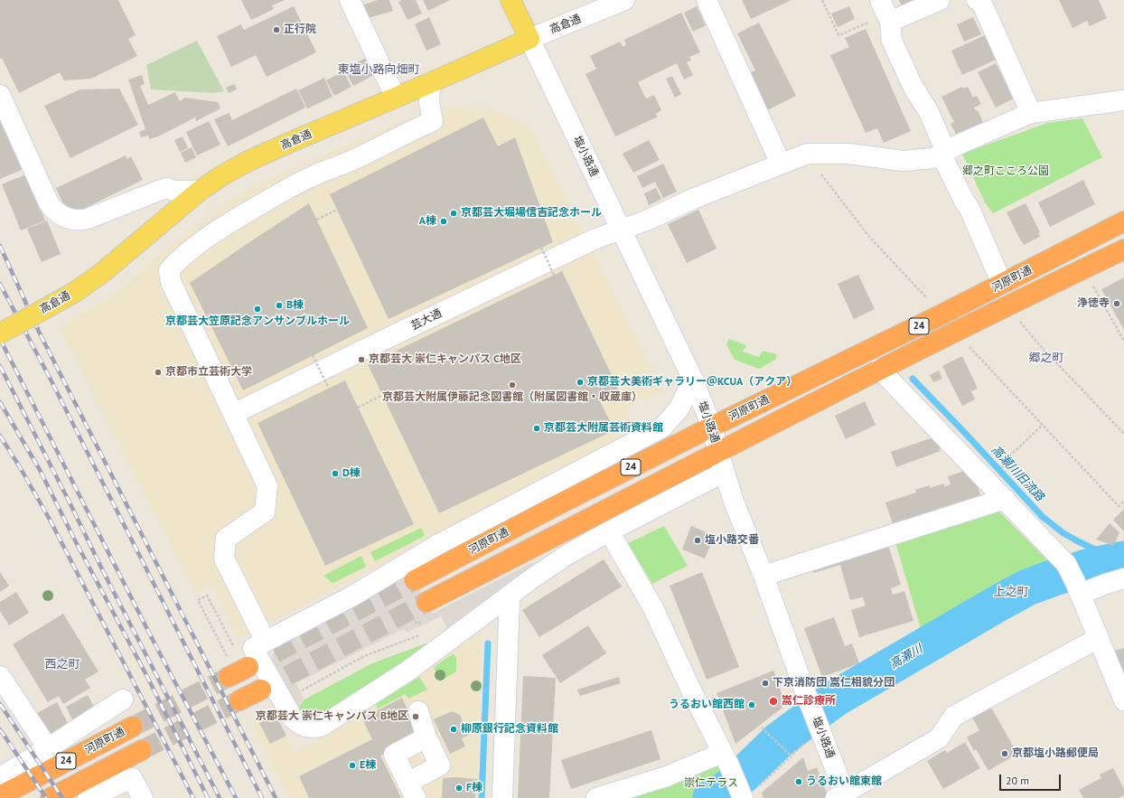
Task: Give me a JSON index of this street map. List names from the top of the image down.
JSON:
{
  "streets": {
    "highway": ["河原町通", "24"],
    "main road": ["高倉通", "塩小路通"],
    "street": ["芸大通"]
  },
  "crossings": [
    ["高倉通", "塩小路通"],
    ["塩小路通", "河原町通"],
    ["塩小路通", "芸大通"]
  ],
  "districts": [
    "東塩小路向畑町",
    "郷之町",
    "上之町",
    "西之町"
  ],
  "water": ["高瀬川旧流路", "高瀬川"],
  "parks": ["郷之町こころ公園", "崇仁テラス"],
  "places": [
    "正行院",
    "京都芸大堀場信吉記念ホール",
    "A棟",
    "浄徳寺",
    "B棟",
    "京都芸大笠原記念アンサンブルホール",
    "京都芸大 崇仁キャンパス C地区",
    "京都市立芸術大学",
    "京都芸大美術ギャラリー＠KCUA（アクア）",
    "京都芸大附属伊藤記念図書館（附属図書館・収蔵庫）",
    "京都芸大附属芸術資料館",
    "D棟",
    "塩小路交番",
    "下京消防団 嵩仁相貌分団",
    "嵩仁診療所",
    "うるおい館西館",
    "京都芸大 崇仁キャンパス B地区",
    "柳原銀行記念資料館",
    "京都塩小路郵便局",
    "E棟",
    "うるおい館東館",
    "F棟"
  ],
  "scale_bar": "20 m"
}
